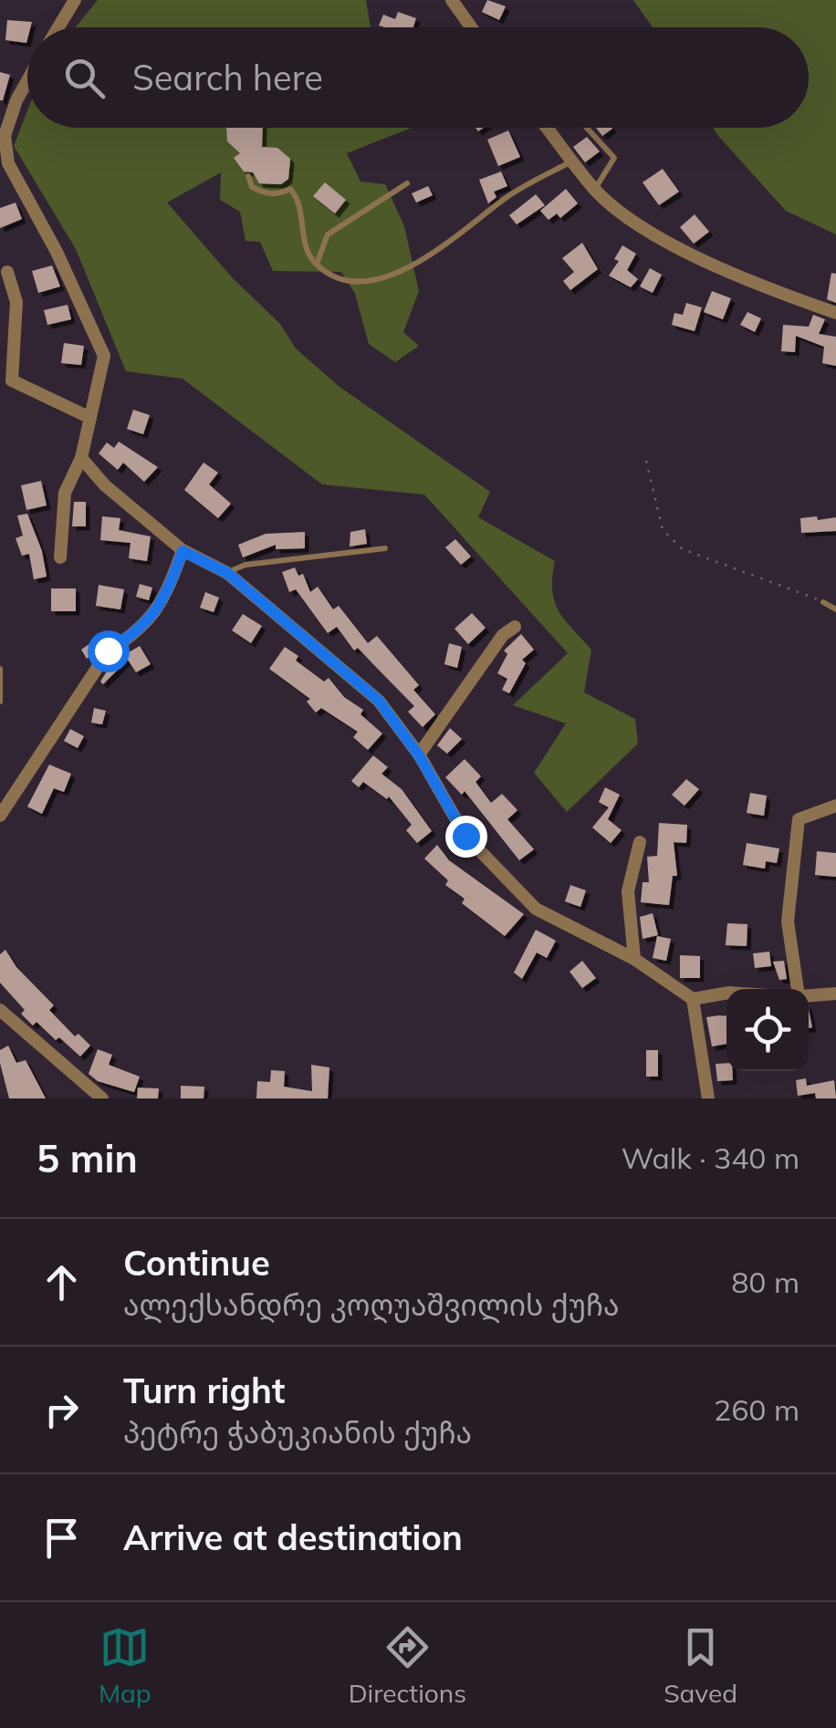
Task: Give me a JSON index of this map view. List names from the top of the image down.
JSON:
{
  "page": {
    "search": "Search here",
    "heading": ["5 min", "Walk · 340 m"],
    "list": [
      ["Continue", "ალექსანდრე კოღუაშვილის ქუჩა", "80 m"],
      ["Turn right", "პეტრე ჭაბუკიანის ქუჩა", "260 m"],
      "Arrive at destination"
    ],
    "nav": ["Map", "Directions", "Saved"]
  }
}
